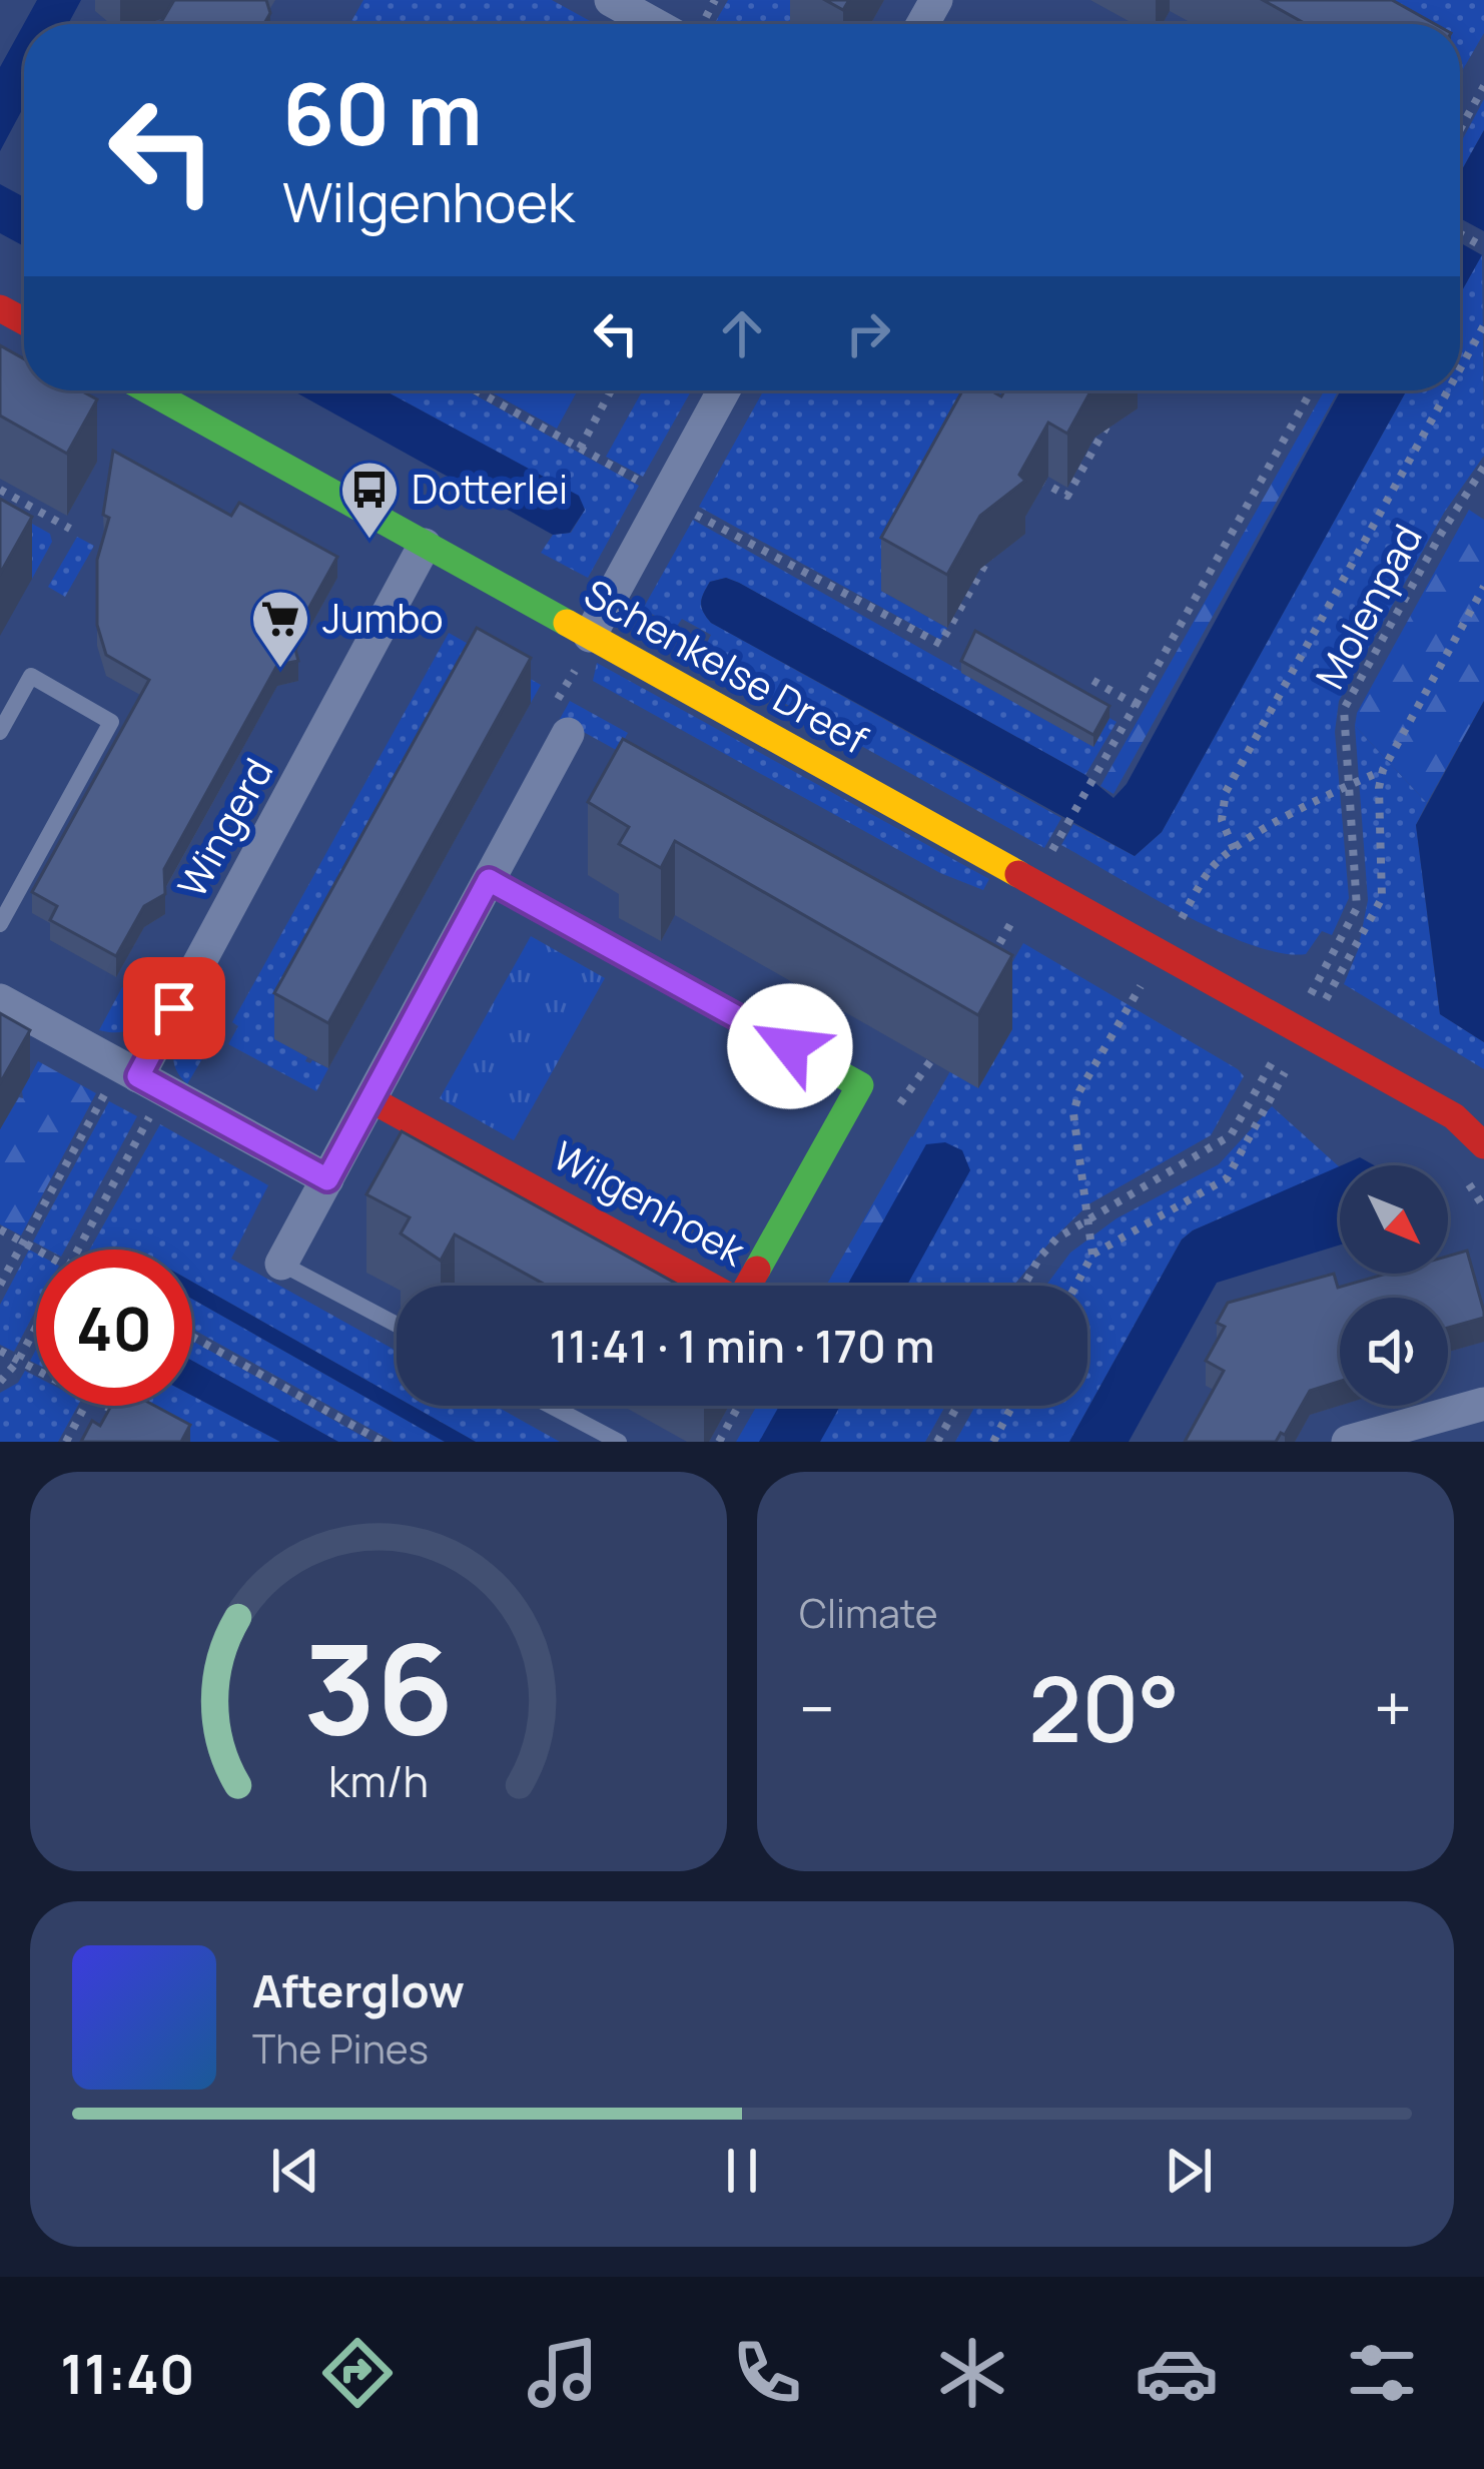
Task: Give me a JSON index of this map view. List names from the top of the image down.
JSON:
{
  "streets": {
    "street": ["Schenkelse Dreef", "Wingerd", "Wilgenhoek"],
    "path": ["Molenpad"]
  },
  "crossings": [
    ["Schenkelse Dreef", "Wingerd"]
  ],
  "places": {
    "bus stop": ["Dotterlei"],
    "supermarket": ["Jumbo"]
  },
  "north": "bottom right",
  "page": {
    "turn": ["60 m", "Wilgenhoek"],
    "limit": "40",
    "trip": "11:41 · 1 min · 170 m",
    "tile": "Climate",
    "heat": ["−", "20°", "+"],
    "song": ["Afterglow", "The Pines"],
    "tabs": "11:40",
    "gauge": ["36", "km/h"]
  }
}
